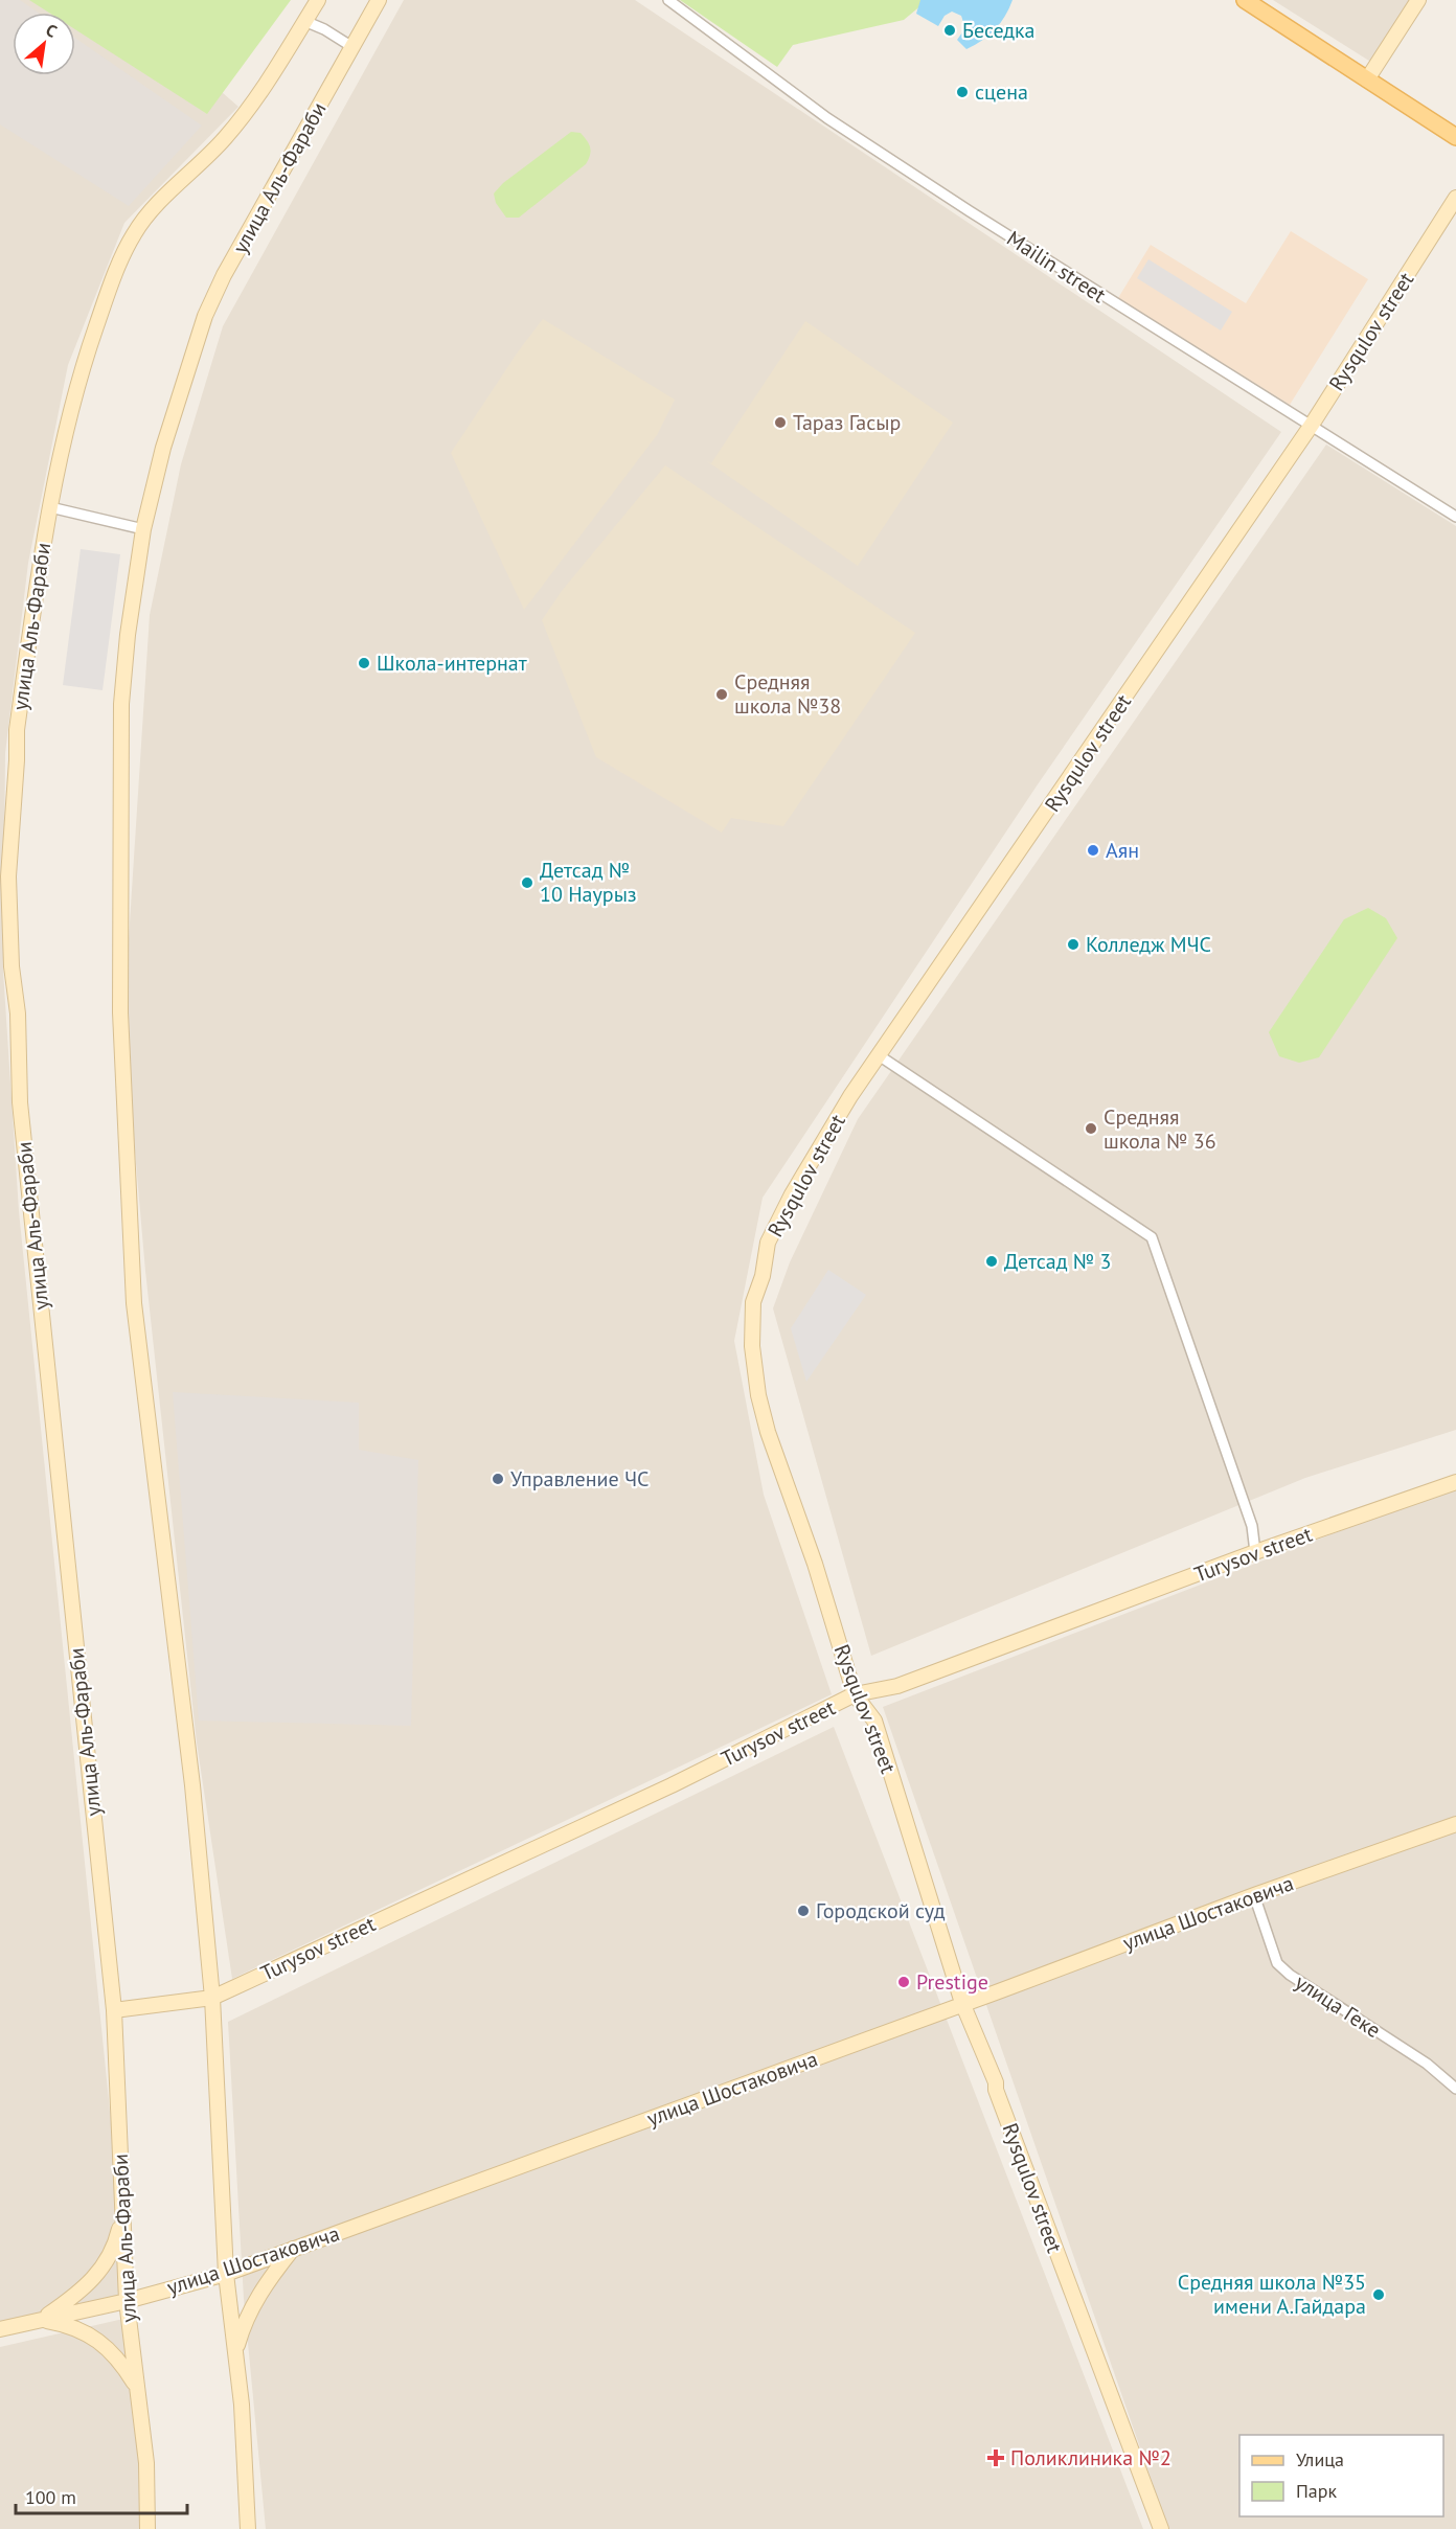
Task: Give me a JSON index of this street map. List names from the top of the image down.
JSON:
{
  "streets": {
    "main road": [
      "улица Аль-Фараби",
      "Rysqulov street",
      "Turysov street",
      "улица Шостаковича"
    ],
    "street": ["Mailin street", "улица Геке"]
  },
  "crossings": [
    ["улица Аль-Фараби", "Turysov street"],
    ["улица Аль-Фараби", "улица Шостаковича"],
    ["Mailin street", "Rysqulov street"],
    ["Rysqulov street", "Turysov street"],
    ["Rysqulov street", "улица Шостаковича"],
    ["улица Шостаковича", "улица Геке"]
  ],
  "places": {
    "other": [
      "Беседка",
      "сцена",
      "Тараз Гасыр",
      "Школа-интернат",
      "Средняя школа №38",
      "Аян",
      "Детсад № 10 Наурыз",
      "Колледж МЧС",
      "Средняя школа № 36",
      "Детсад № 3",
      "Управление ЧС",
      "Городской суд",
      "Prestige",
      "Средняя школа №35 имени А.Гайдара"
    ],
    "health": ["Поликлиника №2"]
  },
  "legend": ["Улица", "Парк"],
  "scale_bar": "100 m",
  "north": "top right"
}
